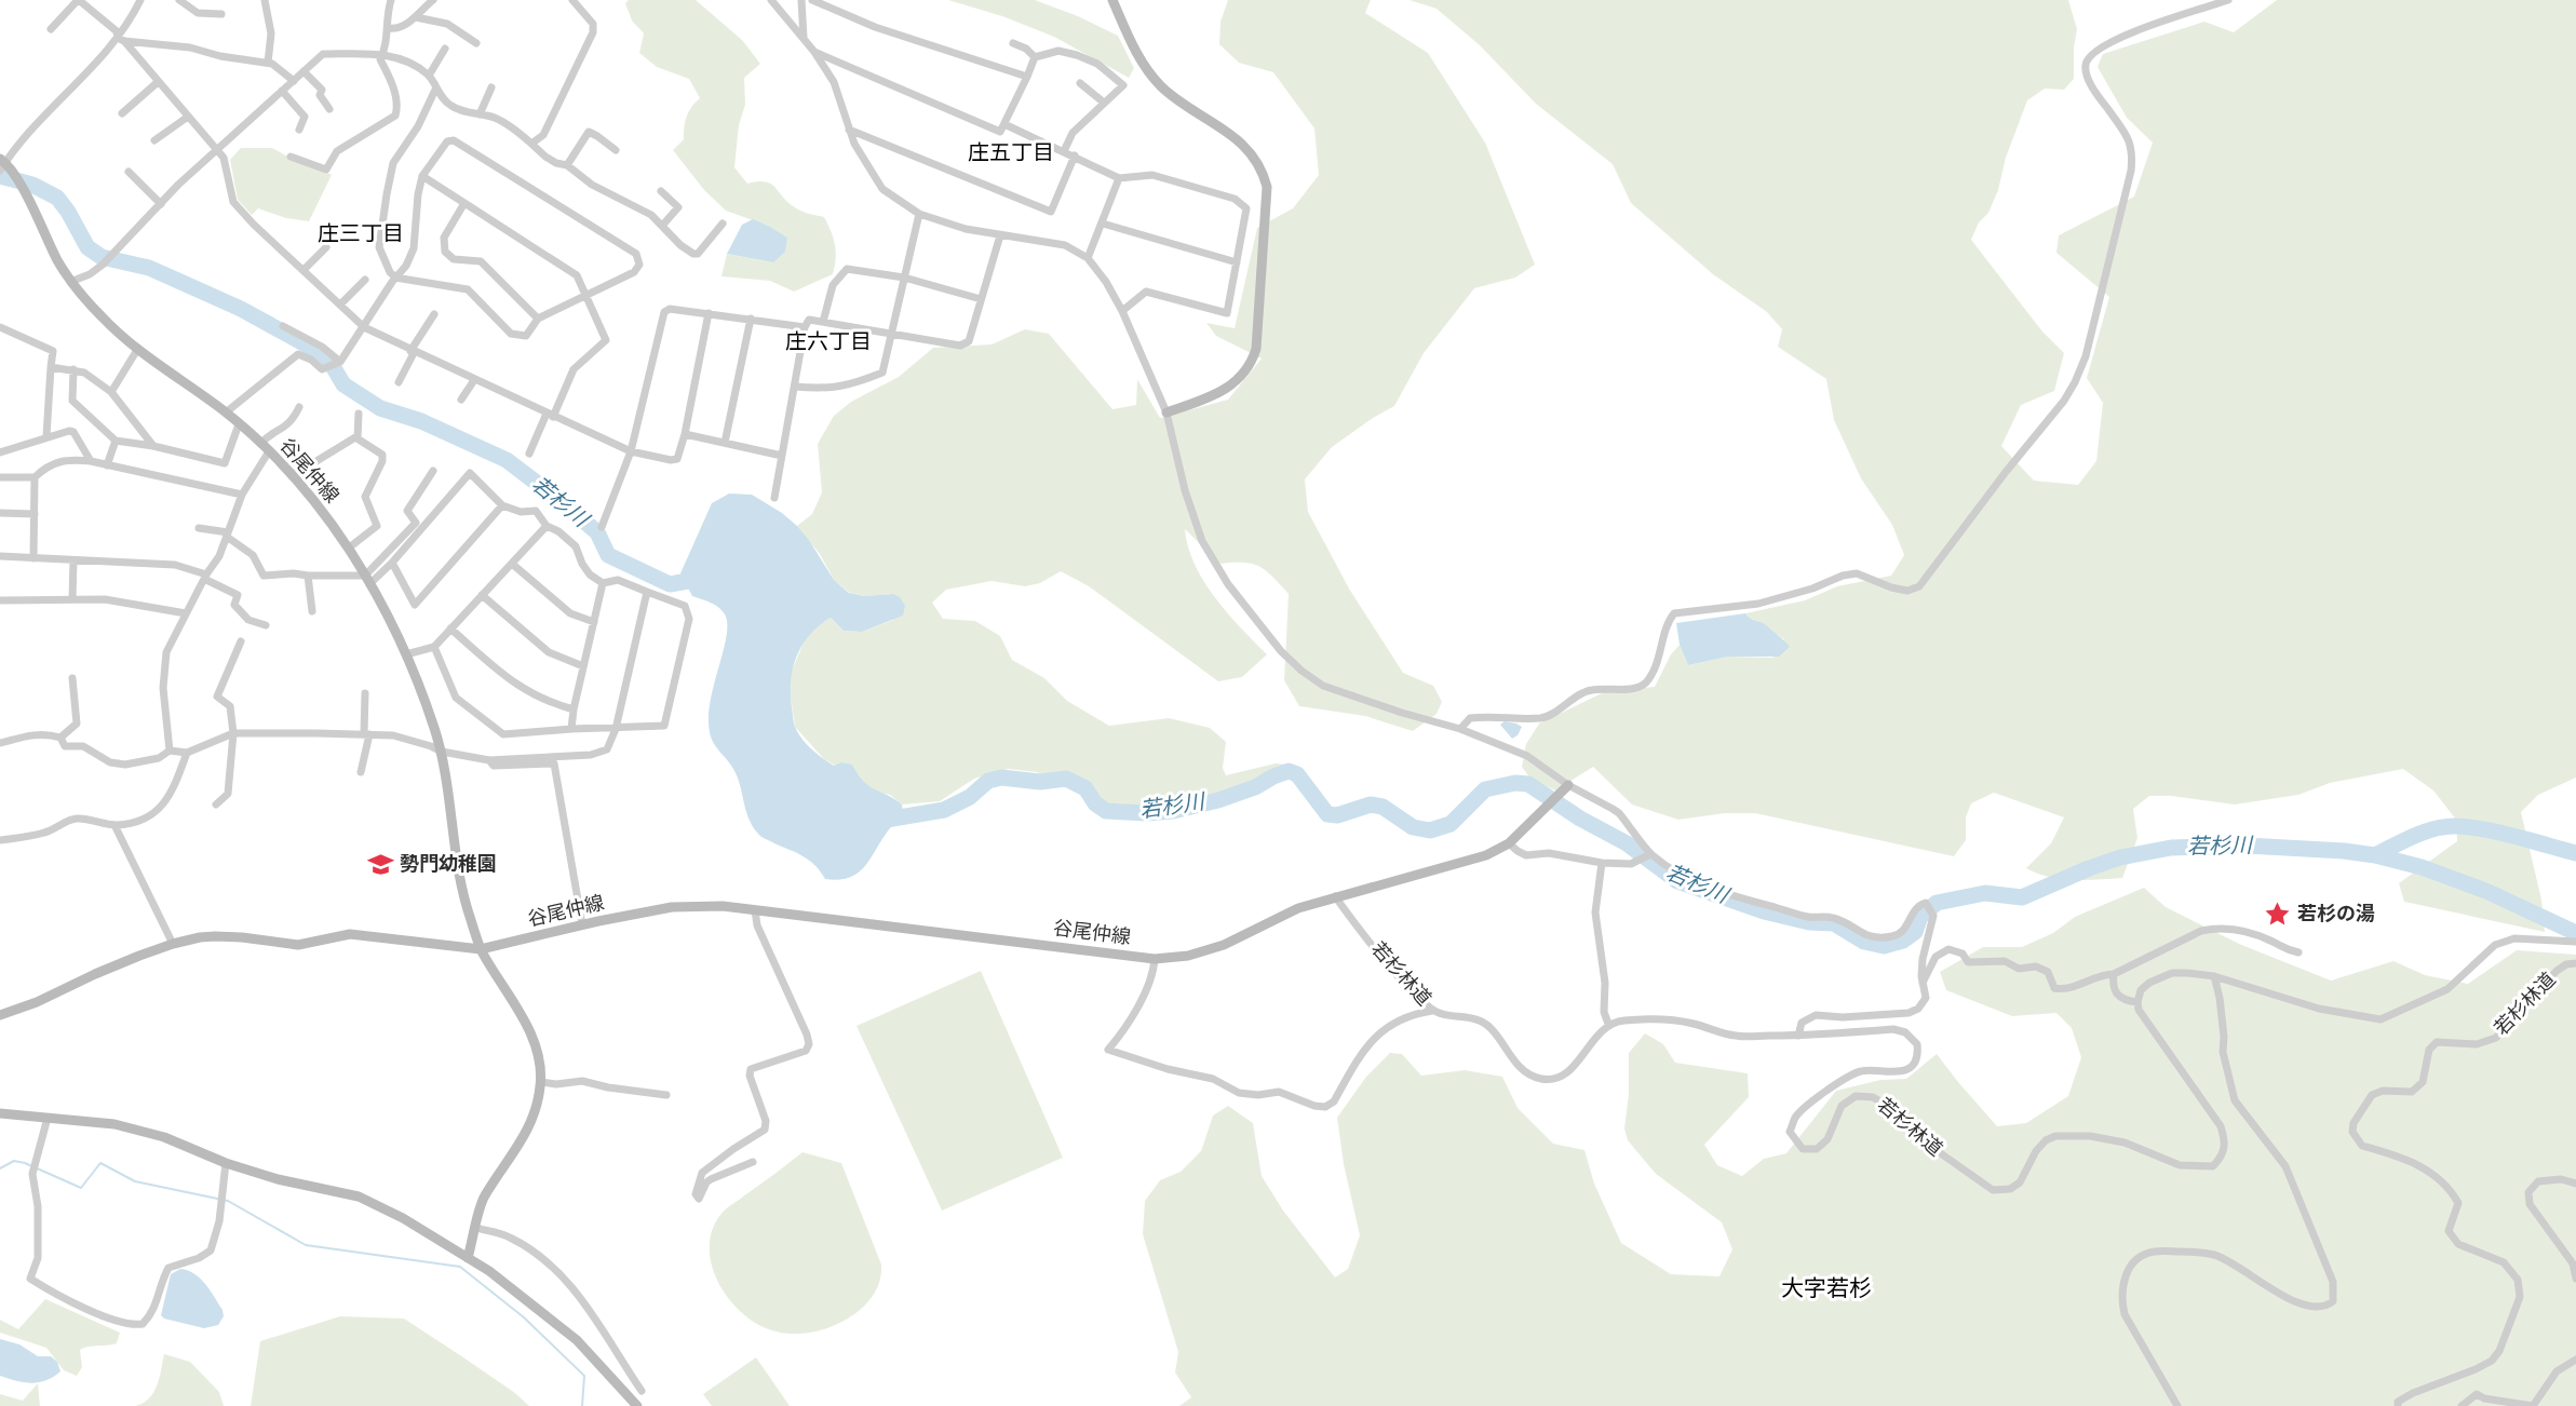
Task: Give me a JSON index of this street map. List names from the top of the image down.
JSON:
{
  "streets": {
    "street": ["谷尾仲線", "若杉林道"]
  },
  "crossings": [
    ["谷尾仲線", "若杉林道"]
  ],
  "districts": [
    "庄五丁目",
    "庄三丁目",
    "庄六丁目",
    "大字若杉"
  ],
  "water": ["若杉川"],
  "places": {
    "school or university": ["勢門幼稚園"],
    "place": ["若杉の湯"]
  }
}
